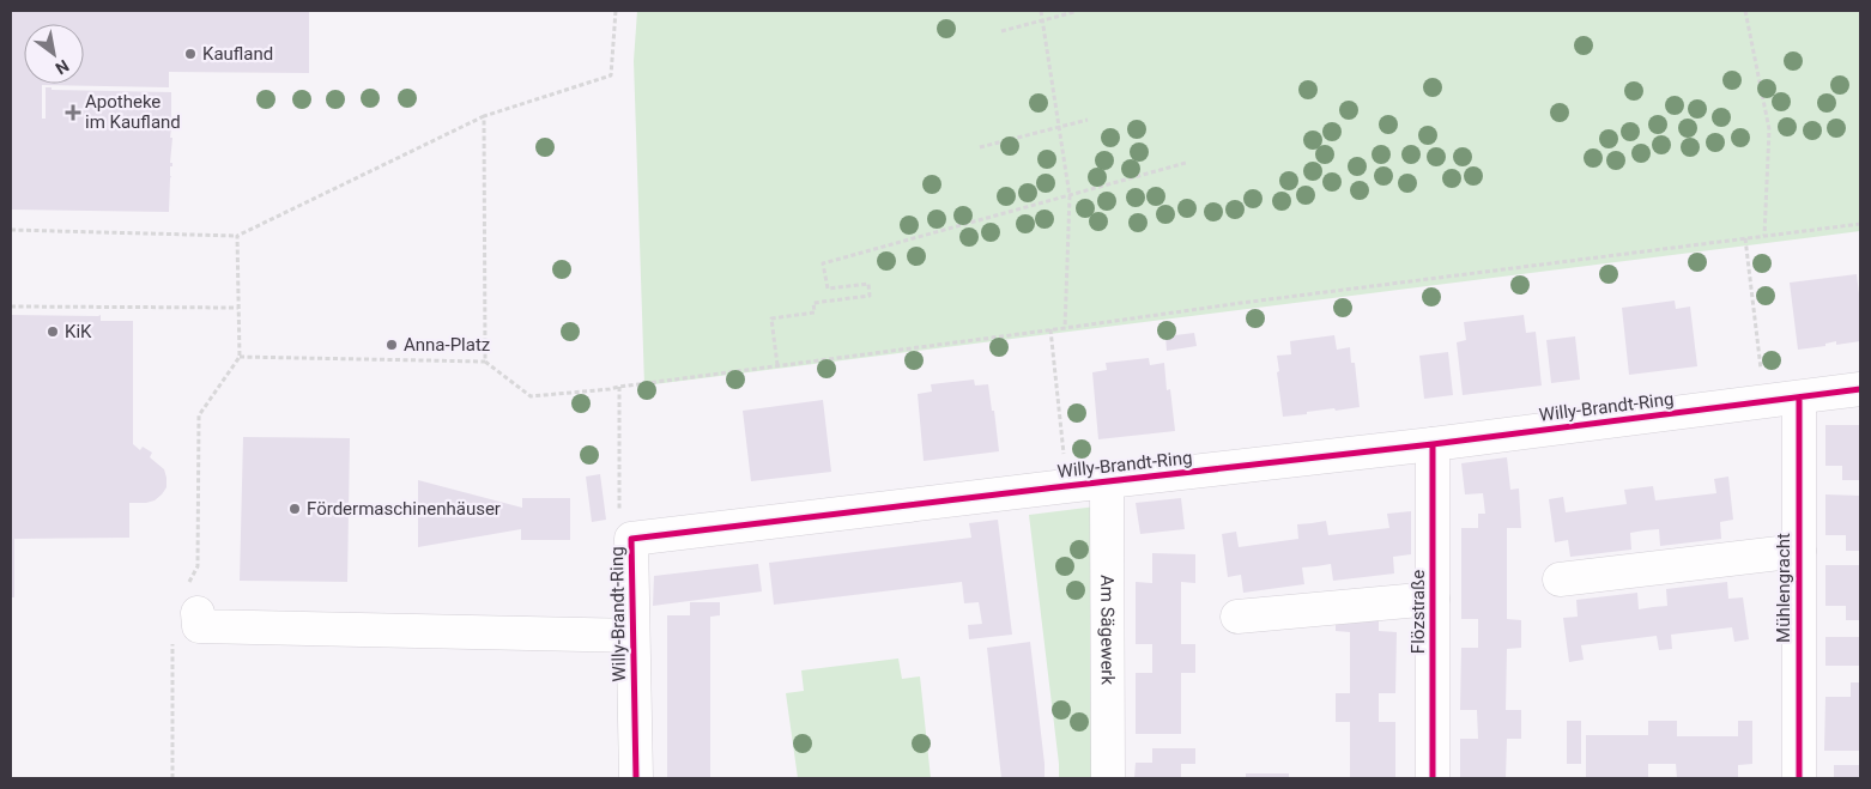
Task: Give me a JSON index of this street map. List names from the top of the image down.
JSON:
{
  "streets": {
    "street": [
      "Willy-Brandt-Ring",
      "Mühlengracht",
      "Flözstraße",
      "Am Sägewerk"
    ]
  },
  "crossings": [
    ["Willy-Brandt-Ring", "Mühlengracht"],
    ["Willy-Brandt-Ring", "Flözstraße"],
    ["Willy-Brandt-Ring", "Am Sägewerk"]
  ],
  "places": {
    "other": [
      "Kaufland",
      "KiK",
      "Anna-Platz",
      "Fördermaschinenhäuser"
    ],
    "health": ["Apotheke im Kaufland"]
  },
  "north": "bottom right"
}
